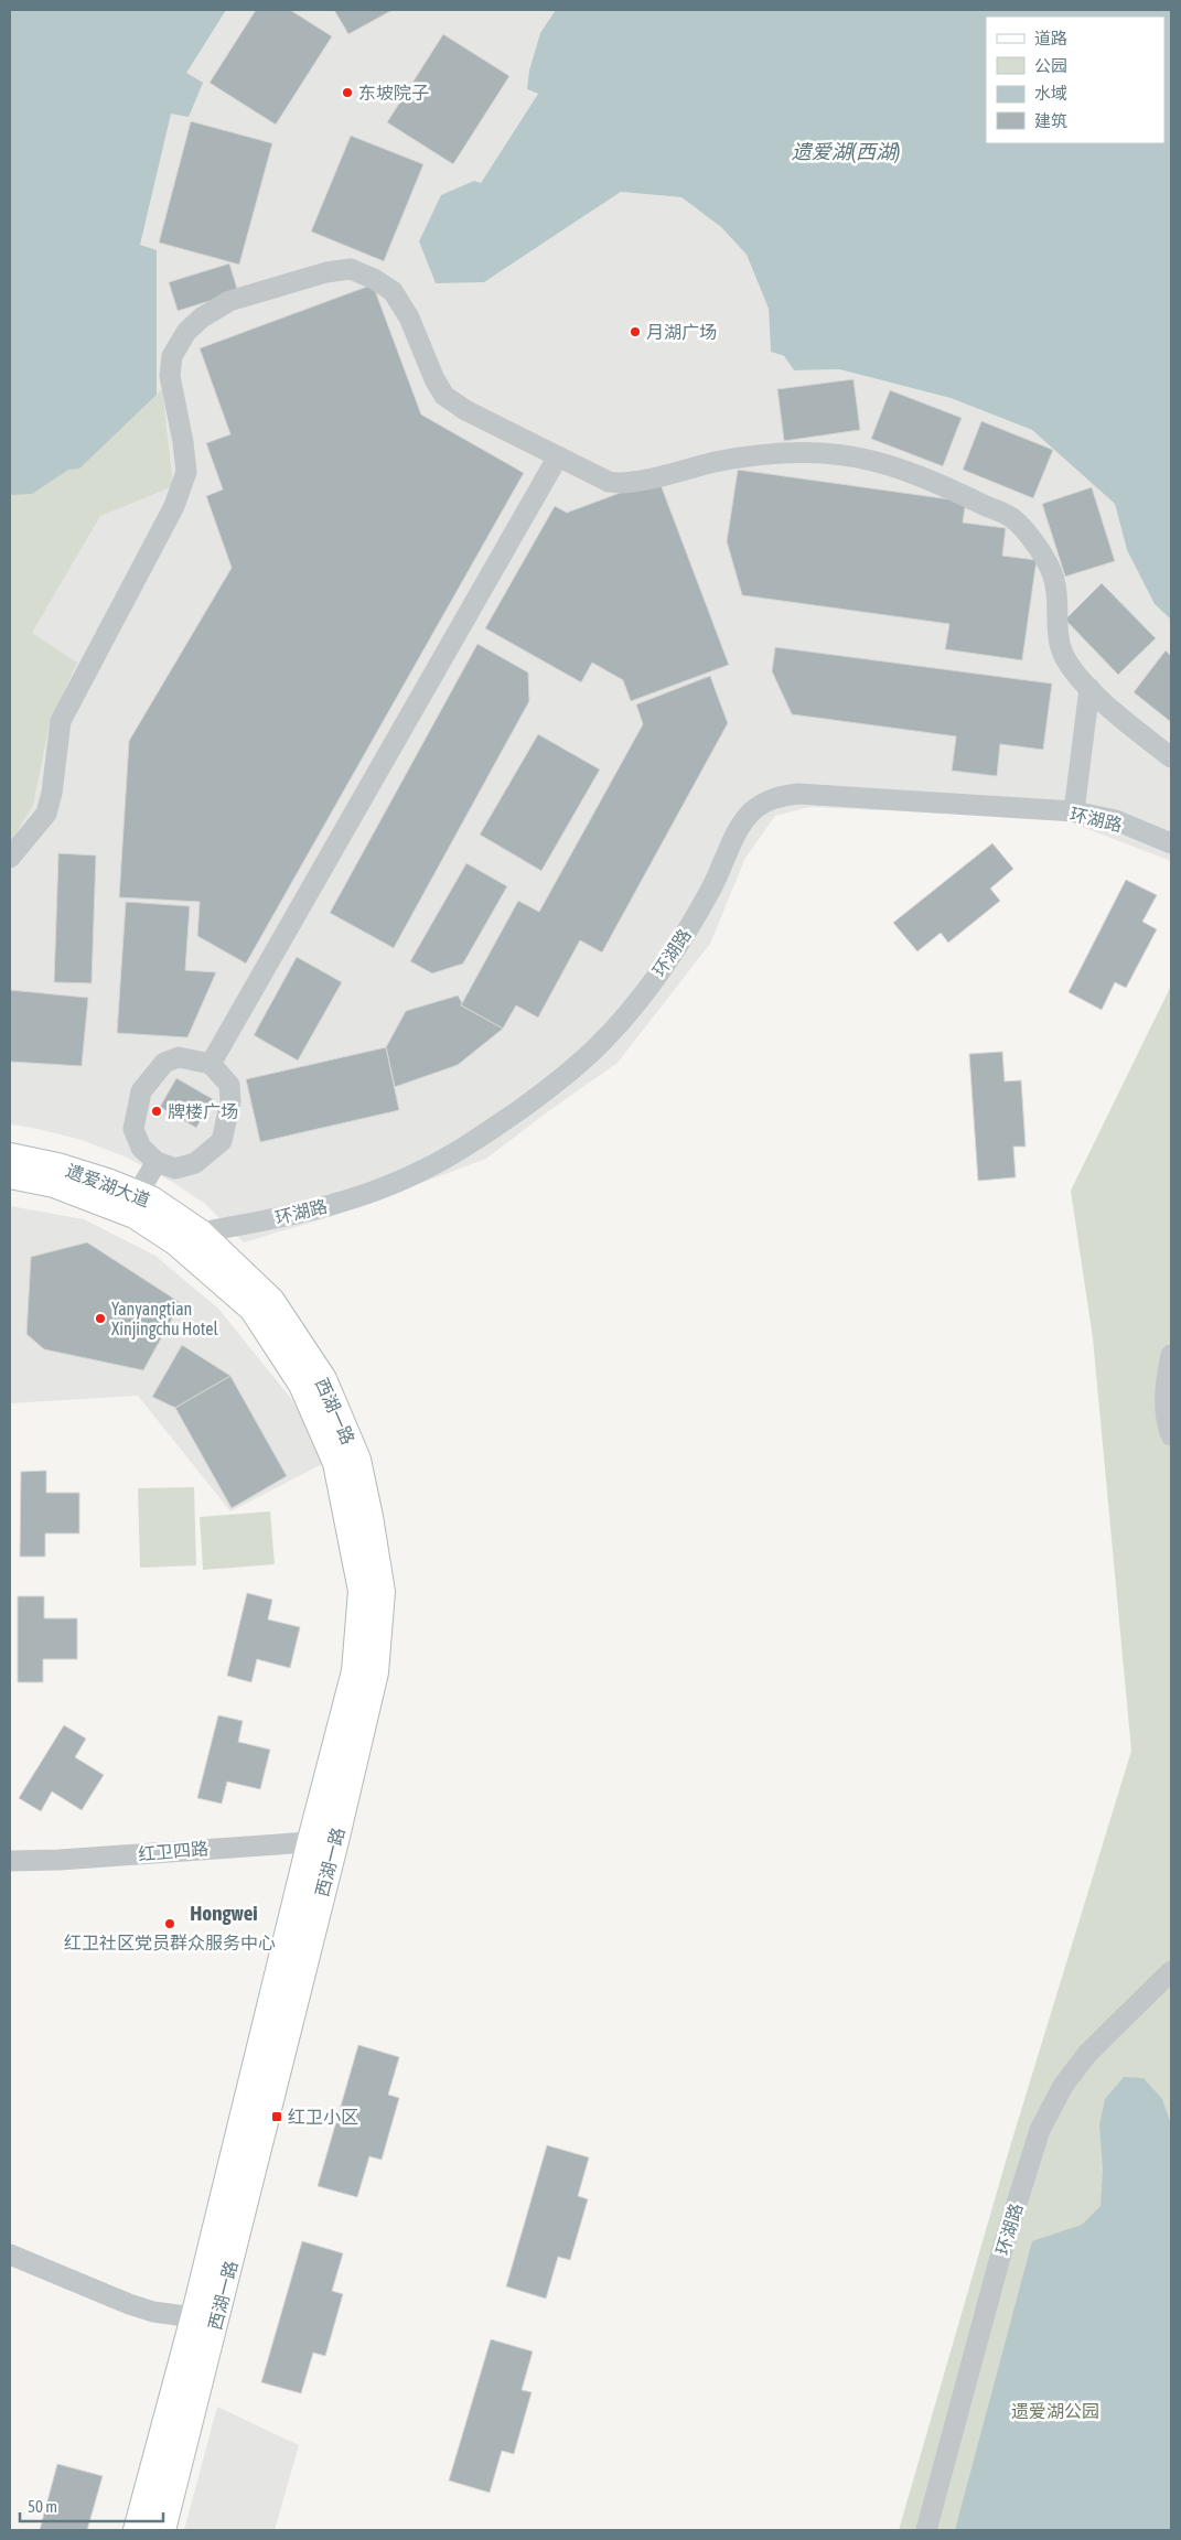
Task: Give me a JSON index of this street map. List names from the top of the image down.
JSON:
{
  "streets": {
    "main road": ["遗爱湖大道", "西湖一路"],
    "street": ["环湖路", "红卫四路"]
  },
  "crossings": [
    ["环湖路", "遗爱湖大道"],
    ["环湖路", "西湖一路"],
    ["遗爱湖大道", "西湖一路"],
    ["西湖一路", "红卫四路"]
  ],
  "districts": ["Hongwei"],
  "water": ["遗爱湖(西湖)"],
  "parks": ["遗爱湖公园"],
  "places": {
    "other": [
      "东坡院子",
      "月湖广场",
      "牌楼广场",
      "Yanyangtian Xinjingchu Hotel",
      "红卫社区党员群众服务中心"
    ],
    "transit": ["红卫小区"]
  },
  "legend": [
    "道路",
    "公园",
    "水域",
    "建筑"
  ],
  "scale_bar": "50 m"
}
